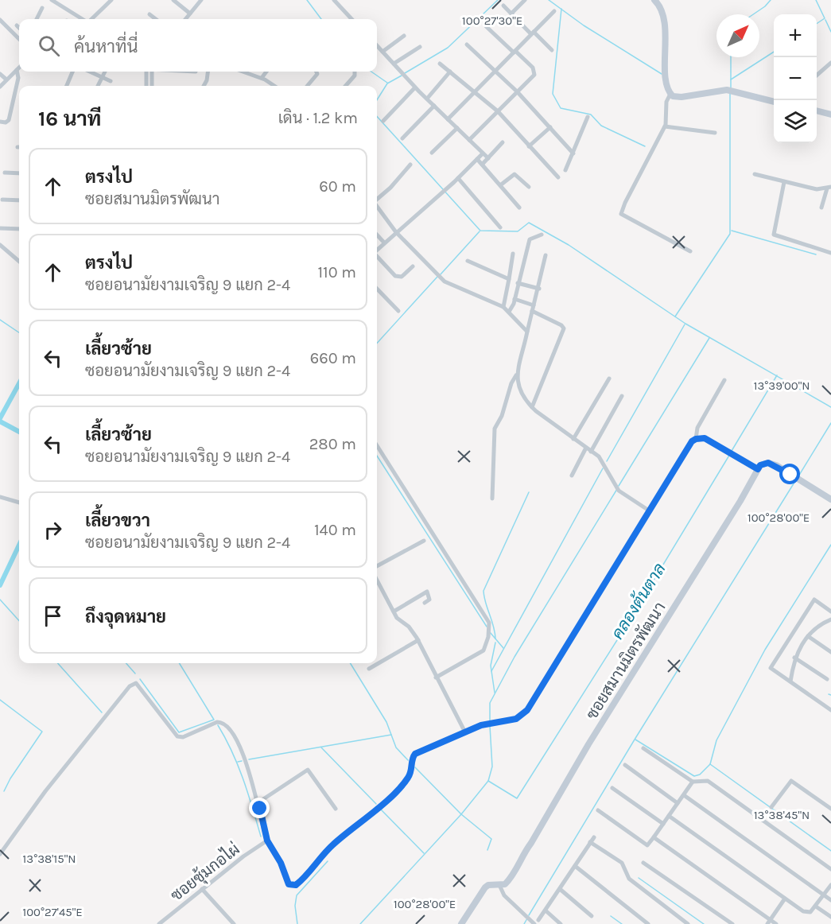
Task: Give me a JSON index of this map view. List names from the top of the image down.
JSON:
{
  "streets": {
    "street": ["ซอยสมานมิตรพัฒนา", "ซอยซุ้มกอไผ่"]
  },
  "water": ["คลองต้นตาล"],
  "north": "top right",
  "page": {
    "map_buttons": ["+", "−"],
    "search": "ค้นหาที่นี่",
    "heading": ["16 นาที", "เดิน · 1.2 km"],
    "list": [
      ["ตรงไป", "ซอยสมานมิตรพัฒนา", "60 m"],
      ["ตรงไป", "ซอยอนามัยงามเจริญ 9 แยก 2-4", "110 m"],
      ["เลี้ยวซ้าย", "ซอยอนามัยงามเจริญ 9 แยก 2-4", "660 m"],
      ["เลี้ยวซ้าย", "ซอยอนามัยงามเจริญ 9 แยก 2-4", "280 m"],
      ["เลี้ยวขวา", "ซอยอนามัยงามเจริญ 9 แยก 2-4", "140 m"],
      "ถึงจุดหมาย"
    ]
  },
  "coordinates": [
    "100°27'30\"E",
    "13°39'00\"N",
    "100°28'00\"E",
    "13°38'45\"N",
    "13°38'15\"N",
    "100°27'45\"E"
  ]
}
